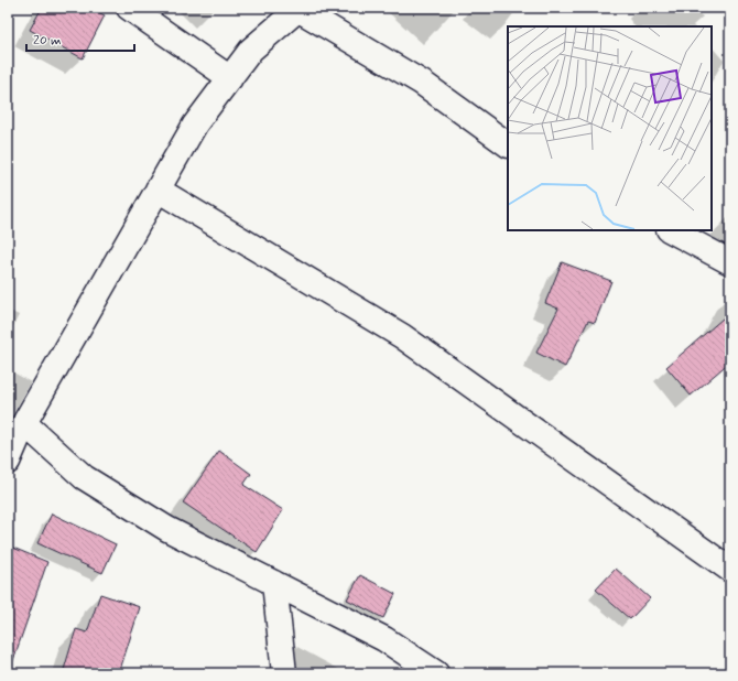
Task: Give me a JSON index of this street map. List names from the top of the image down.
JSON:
{
  "scale_bar": "20 m"
}
